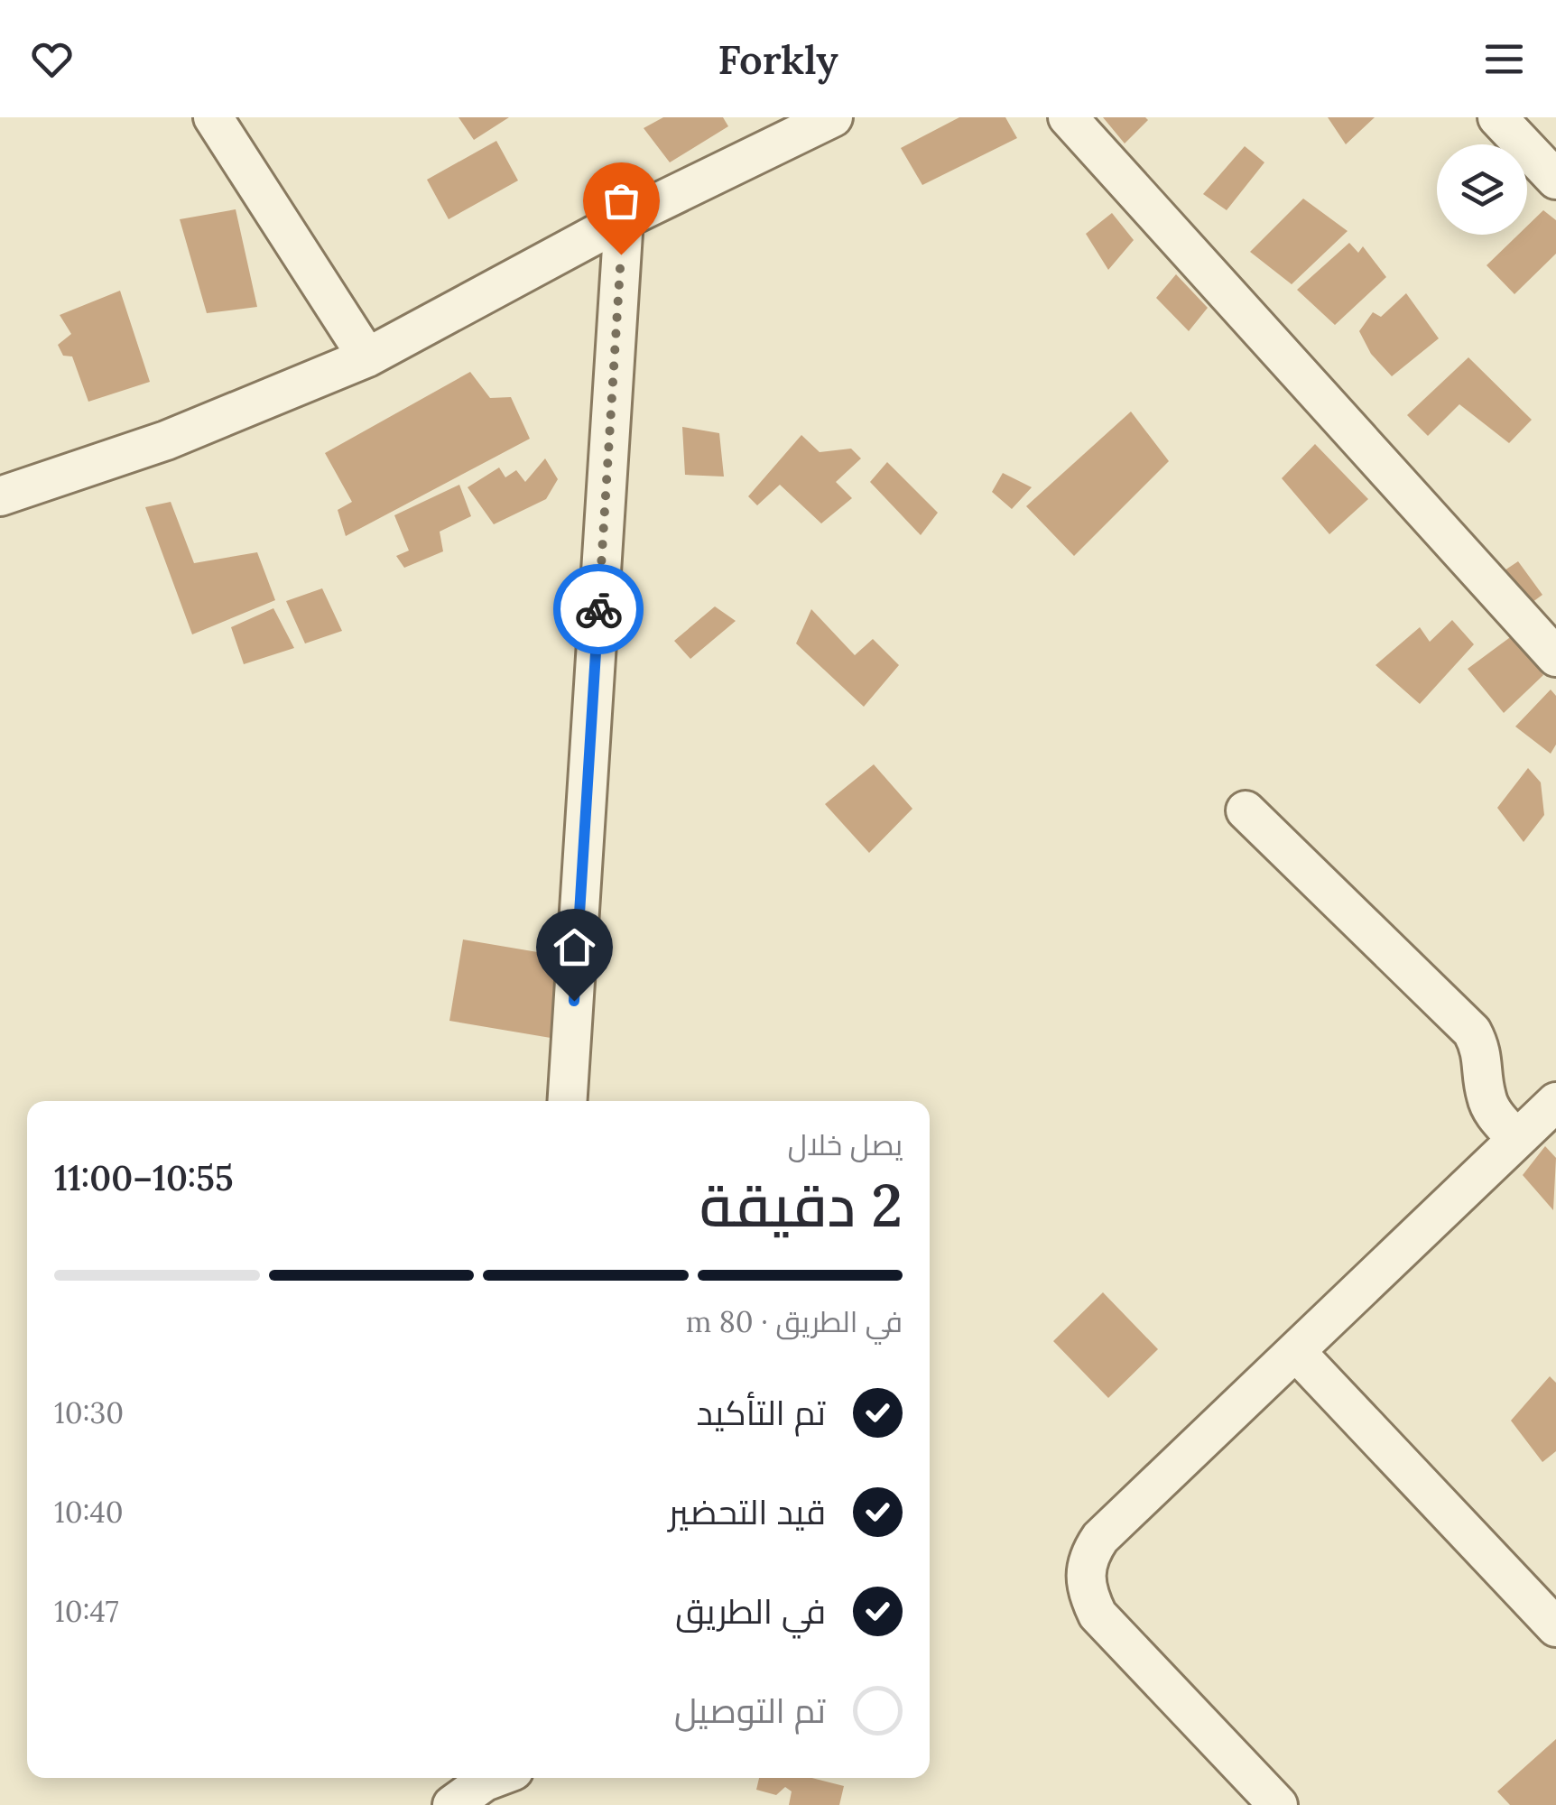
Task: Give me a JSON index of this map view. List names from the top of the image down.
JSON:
{
  "page": {
    "header": "Forkly",
    "heading": ["2 دقيقة", "يصل خلال", "10:55–11:00"],
    "bar": "في الطريق · 80 m",
    "list": [
      ["تم التأكيد", "10:30"],
      ["قيد التحضير", "10:40"],
      ["في الطريق", "10:47"],
      "تم التوصيل"
    ]
  }
}
